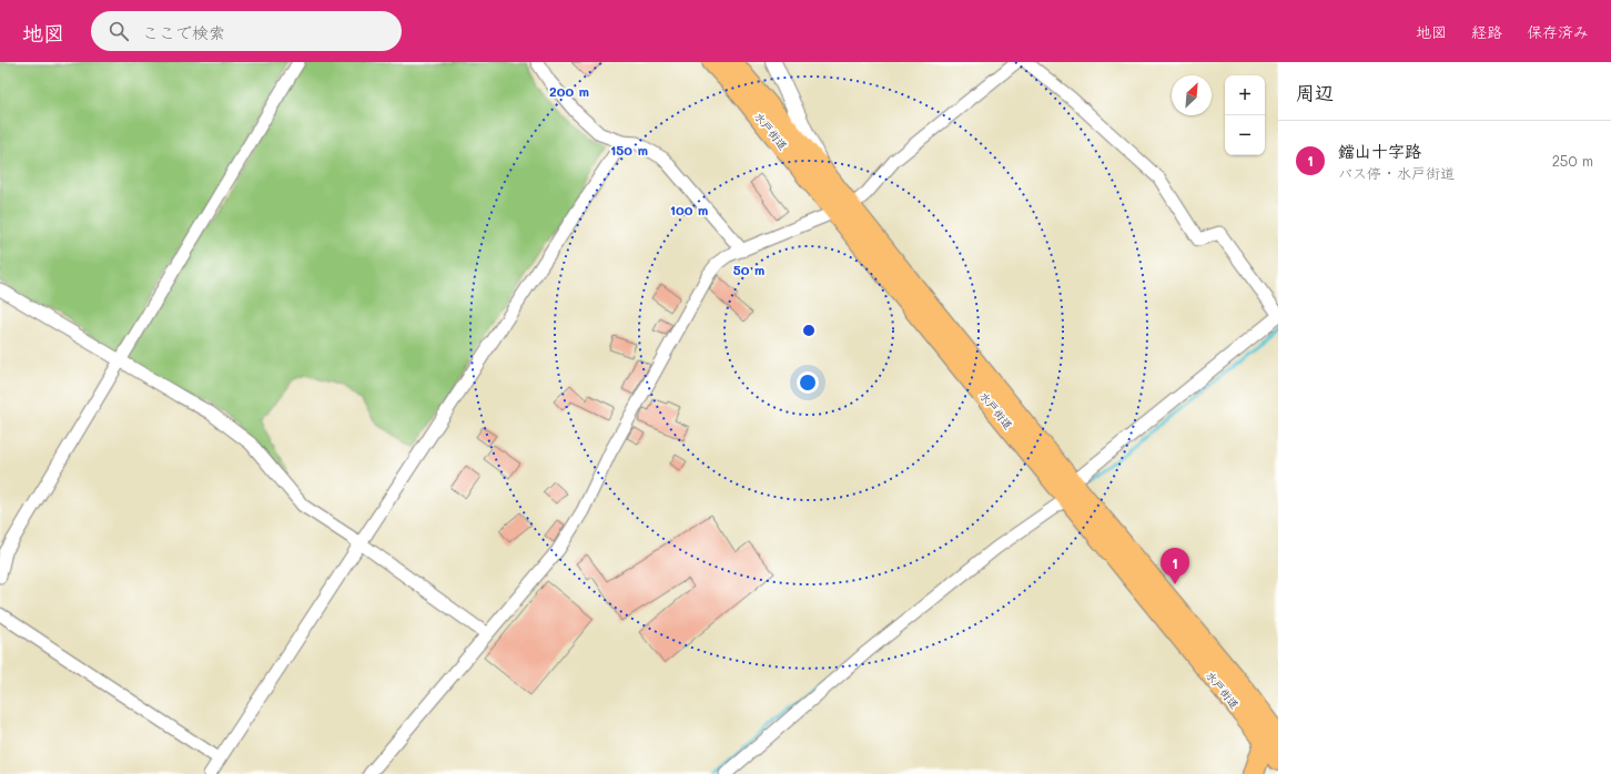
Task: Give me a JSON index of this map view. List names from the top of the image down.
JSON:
{
  "streets": {
    "highway": ["水戸街道"]
  },
  "north": "top right",
  "page": {
    "header": "地図",
    "search": "ここで検索",
    "nav": ["地図", "経路", "保存済み"],
    "heading": "周辺",
    "map_buttons": ["+", "−"],
    "list": [
      {
        "mark": "1",
        "name": "鐺山十字路",
        "note": "バス停 · 水戸街道",
        "value": "250 m"
      }
    ],
    "pins": "1"
  },
  "rings": [
    "200 m",
    "150 m",
    "100 m",
    "50 m"
  ]
}
